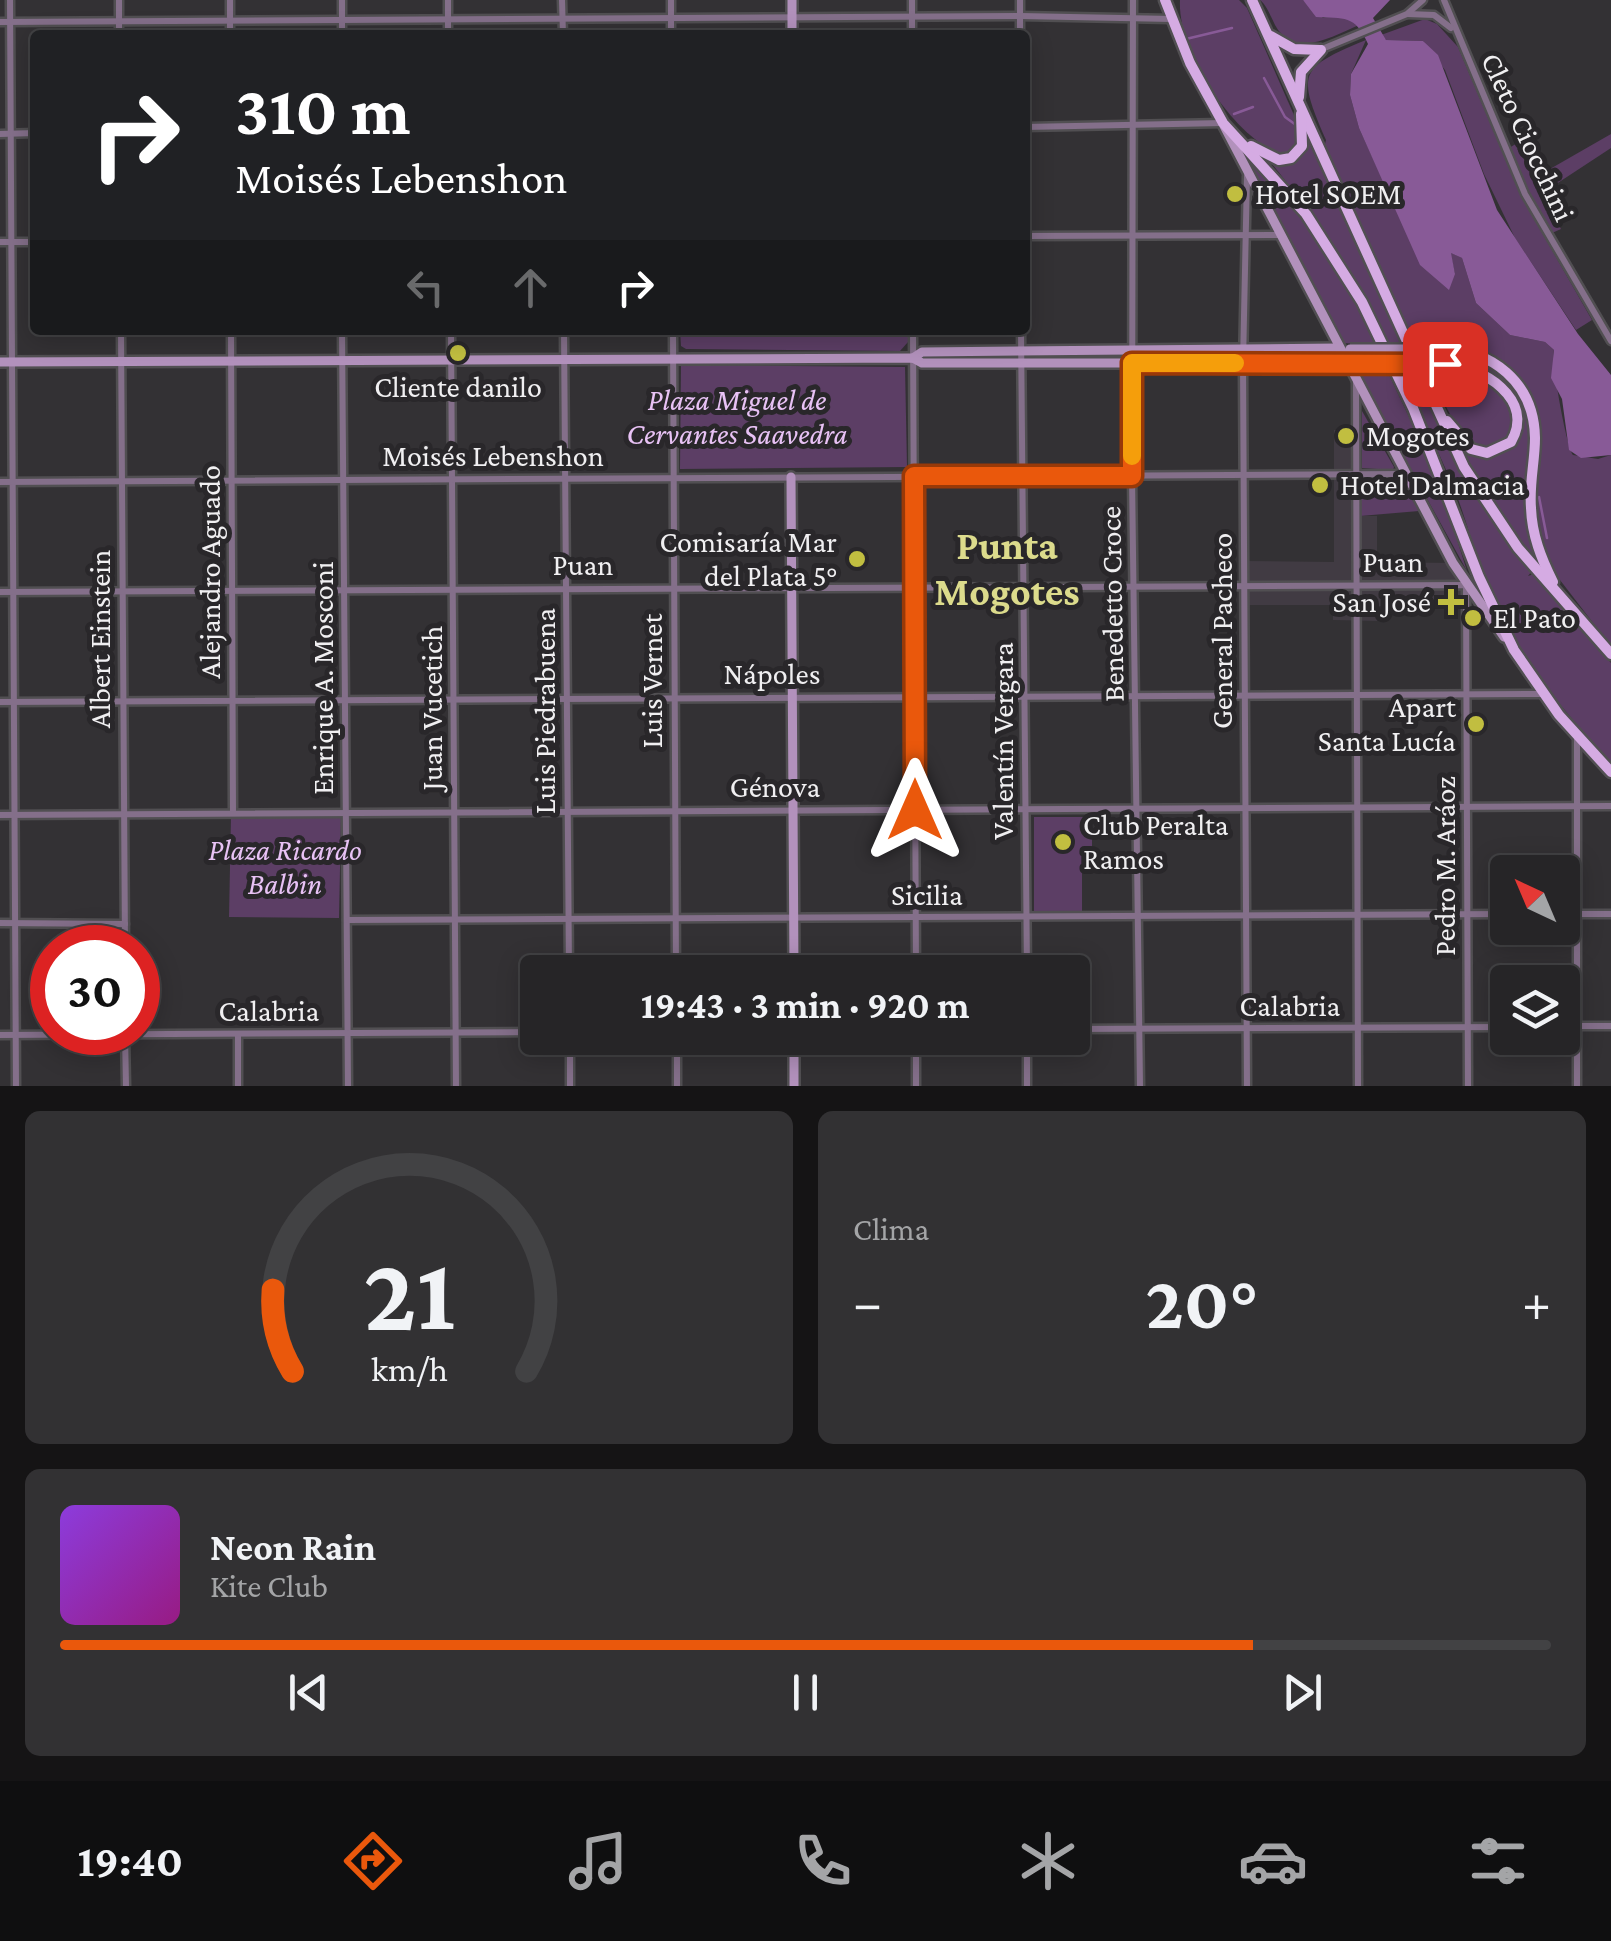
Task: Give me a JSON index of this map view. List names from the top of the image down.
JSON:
{
  "streets": {
    "street": [
      "Cleto Ciocchini",
      "Moisés Lebenshon",
      "Puan",
      "Alejandro Aguado",
      "Benedetto Croce",
      "General Pacheco",
      "Albert Einstein",
      "Nápoles",
      "Enrique A. Mosconi",
      "Luis Vernet",
      "Juan Vucetich",
      "Luis Piedrabuena",
      "Valentín Vergara",
      "Génova",
      "Pedro M. Aráoz",
      "Sicilia",
      "Calabria"
    ]
  },
  "crossings": [
    ["Moisés Lebenshon", "Alejandro Aguado"],
    ["Moisés Lebenshon", "Benedetto Croce"],
    ["Moisés Lebenshon", "General Pacheco"],
    ["Moisés Lebenshon", "Albert Einstein"],
    ["Moisés Lebenshon", "Enrique A. Mosconi"],
    ["Moisés Lebenshon", "Luis Vernet"],
    ["Moisés Lebenshon", "Juan Vucetich"],
    ["Moisés Lebenshon", "Luis Piedrabuena"],
    ["Moisés Lebenshon", "Valentín Vergara"],
    ["Puan", "Alejandro Aguado"],
    ["Puan", "Benedetto Croce"],
    ["Puan", "General Pacheco"],
    ["Puan", "Albert Einstein"],
    ["Puan", "Enrique A. Mosconi"],
    ["Puan", "Luis Vernet"],
    ["Puan", "Juan Vucetich"],
    ["Puan", "Luis Piedrabuena"],
    ["Puan", "Valentín Vergara"],
    ["Puan", "Pedro M. Aráoz"],
    ["Alejandro Aguado", "Nápoles"],
    ["Alejandro Aguado", "Génova"],
    ["Benedetto Croce", "Nápoles"],
    ["Benedetto Croce", "Génova"],
    ["Benedetto Croce", "Sicilia"],
    ["Benedetto Croce", "Calabria"],
    ["General Pacheco", "Nápoles"],
    ["General Pacheco", "Génova"],
    ["General Pacheco", "Sicilia"],
    ["General Pacheco", "Calabria"],
    ["Albert Einstein", "Nápoles"],
    ["Albert Einstein", "Génova"],
    ["Nápoles", "Enrique A. Mosconi"],
    ["Nápoles", "Luis Vernet"],
    ["Nápoles", "Juan Vucetich"],
    ["Nápoles", "Luis Piedrabuena"],
    ["Nápoles", "Valentín Vergara"],
    ["Nápoles", "Pedro M. Aráoz"],
    ["Enrique A. Mosconi", "Génova"],
    ["Enrique A. Mosconi", "Sicilia"],
    ["Enrique A. Mosconi", "Calabria"],
    ["Luis Vernet", "Génova"],
    ["Luis Vernet", "Sicilia"],
    ["Juan Vucetich", "Génova"],
    ["Juan Vucetich", "Sicilia"],
    ["Juan Vucetich", "Calabria"],
    ["Luis Piedrabuena", "Génova"],
    ["Luis Piedrabuena", "Sicilia"],
    ["Valentín Vergara", "Génova"],
    ["Valentín Vergara", "Sicilia"],
    ["Génova", "Pedro M. Aráoz"],
    ["Pedro M. Aráoz", "Sicilia"],
    ["Pedro M. Aráoz", "Calabria"]
  ],
  "districts": ["Punta Mogotes"],
  "parks": ["Plaza Miguel de Cervantes Saavedra", "Plaza Ricardo Balbin"],
  "places": {
    "other": [
      "Hotel SOEM",
      "Cliente danilo",
      "Mogotes",
      "Hotel Dalmacia",
      "Comisaría Mar del Plata 5°",
      "El Pato",
      "Apart Santa Lucía",
      "Club Peralta Ramos"
    ],
    "health": ["San José"]
  },
  "north": "top left",
  "page": {
    "turn": ["310 m", "Moisés Lebenshon"],
    "limit": "30",
    "trip": "19:43 · 3 min · 920 m",
    "tile": "Clima",
    "heat": ["−", "20°", "+"],
    "song": ["Neon Rain", "Kite Club"],
    "tabs": "19:40",
    "gauge": ["21", "km/h"]
  }
}
